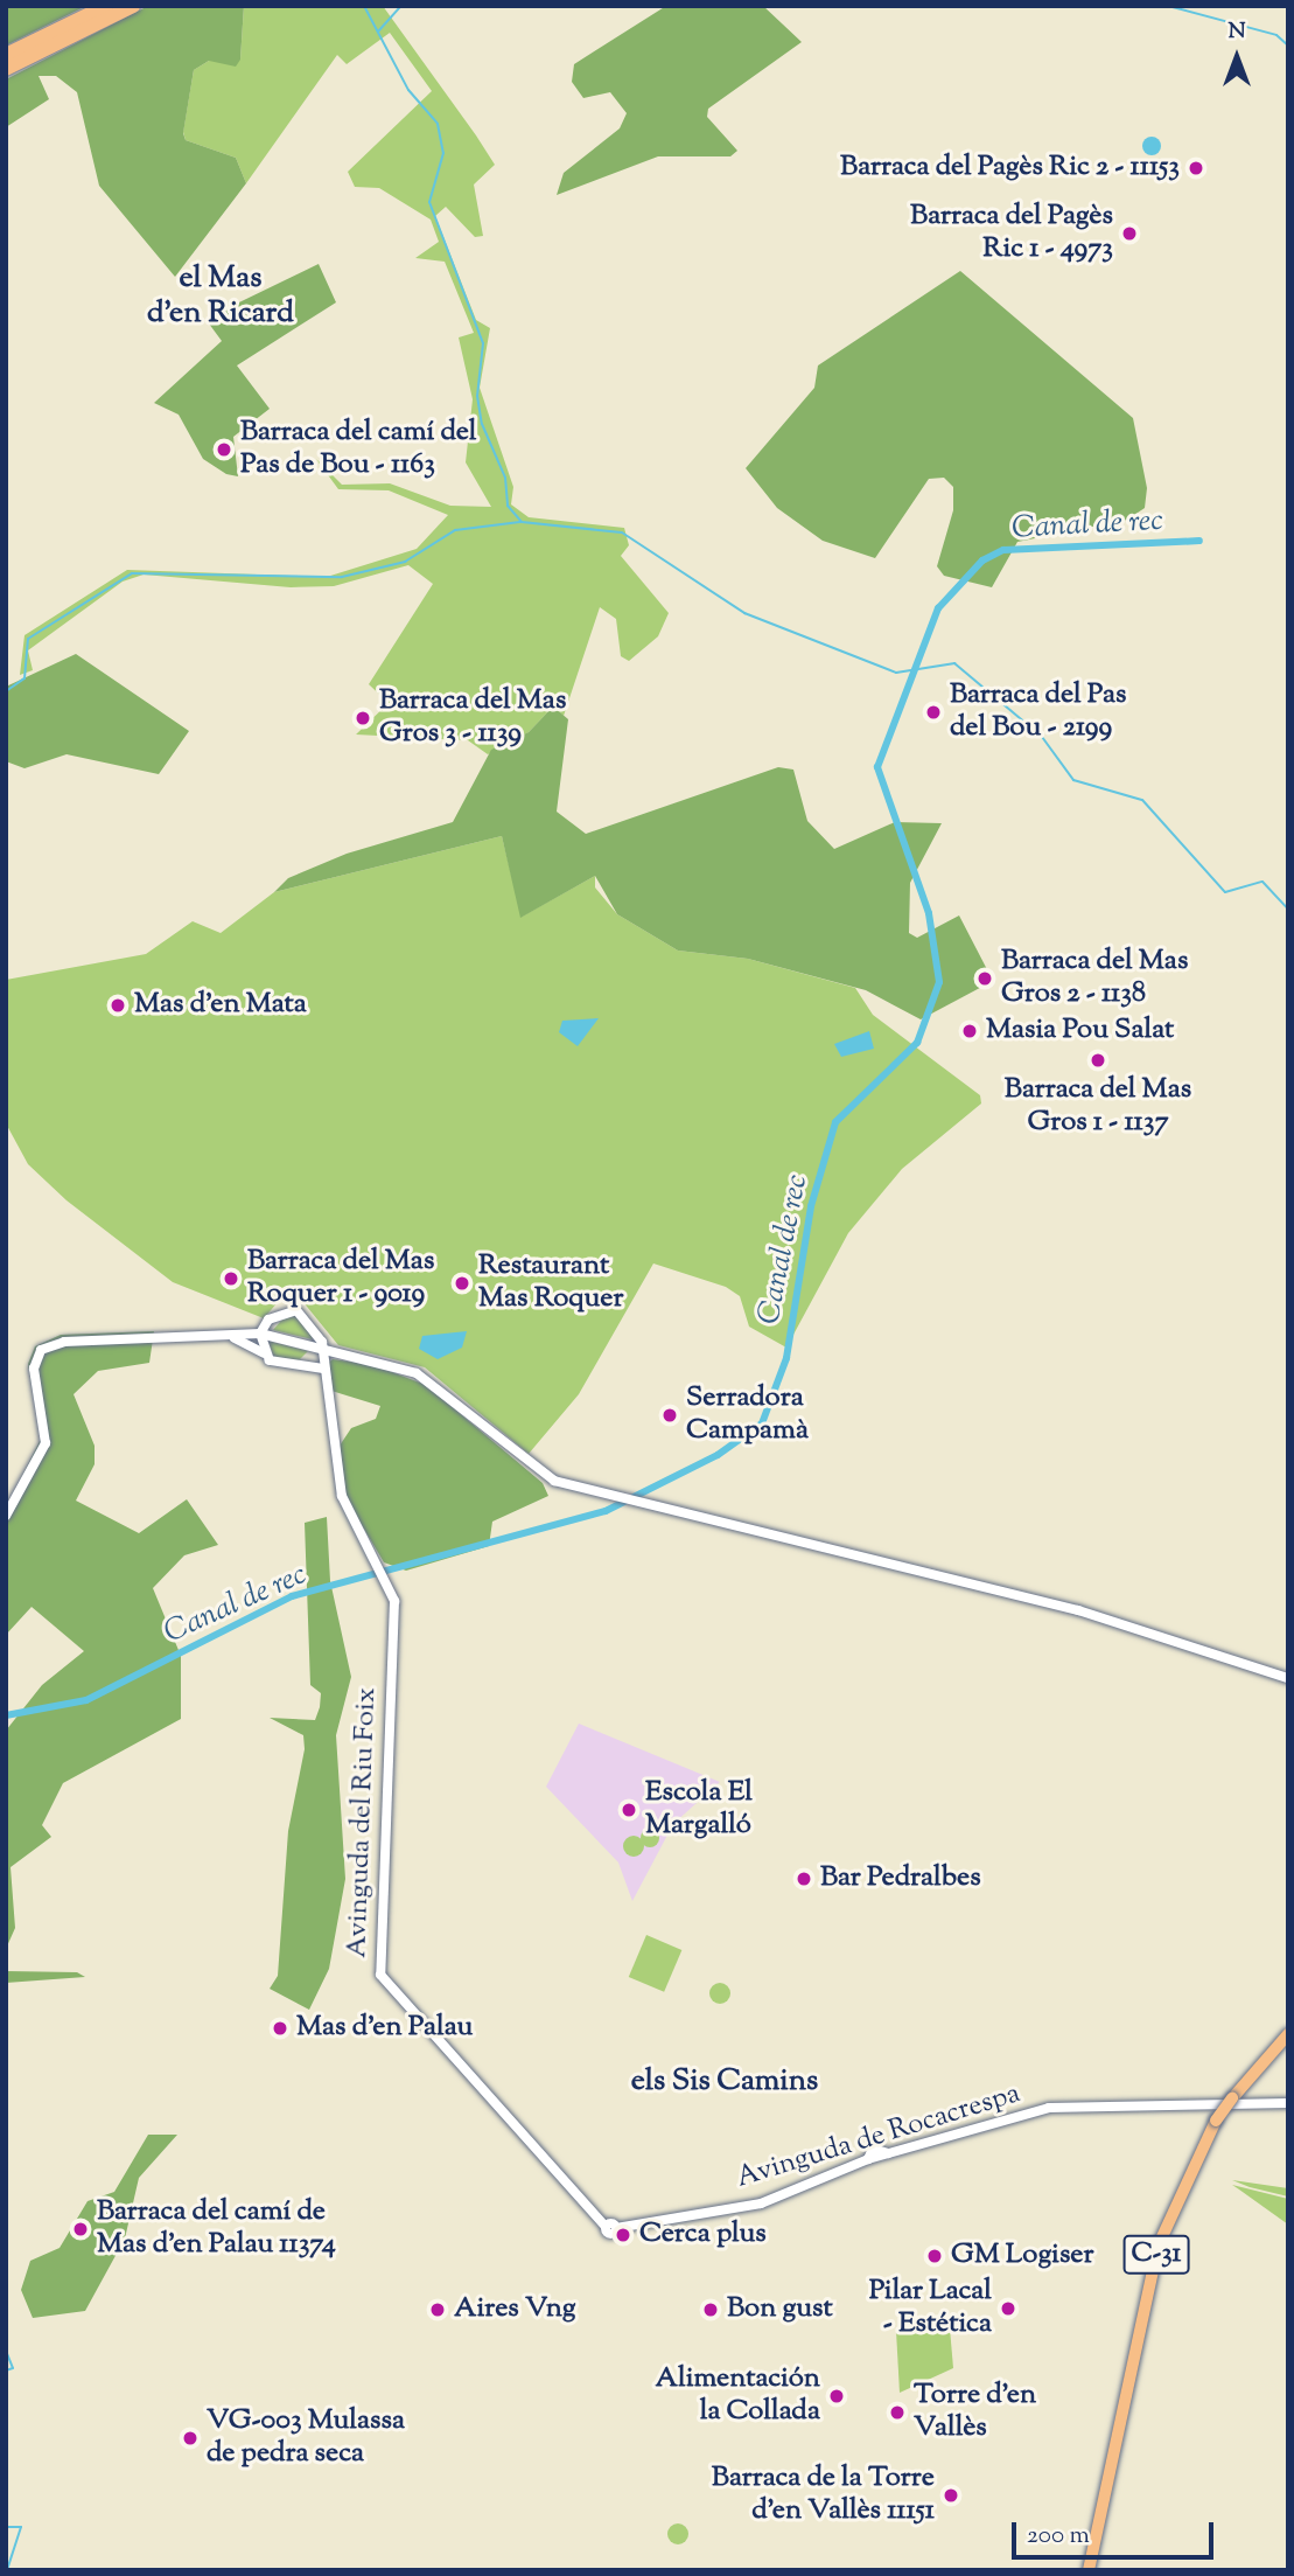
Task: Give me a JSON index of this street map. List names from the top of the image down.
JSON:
{
  "streets": {
    "highway": ["C-31"],
    "street": ["Avinguda del Riu Foix", "Avinguda de Rocacrespa"]
  },
  "crossings": [
    ["Avinguda del Riu Foix", "Avinguda de Rocacrespa"]
  ],
  "districts": ["el Mas d'en Ricard", "els Sis Camins"],
  "water": ["Canal de rec"],
  "places": [
    "Barraca del Pagès Ric 2 - 11153",
    "Barraca del Pagès Ric 1 - 4973",
    "Barraca del camí del Pas de Bou - 1163",
    "Barraca del Pas del Bou - 2199",
    "Barraca del Mas Gros 3 - 1139",
    "Barraca del Mas Gros 2 - 1138",
    "Mas d'en Mata",
    "Masia Pou Salat",
    "Barraca del Mas Gros 1 - 1137",
    "Barraca del Mas Roquer 1 - 9019",
    "Restaurant Mas Roquer",
    "Serradora Campamà",
    "Escola El Margalló",
    "Bar Pedralbes",
    "Mas d'en Palau",
    "Barraca del camí de Mas d'en Palau 11374",
    "Cerca plus",
    "GM Logiser",
    "Pilar Lacal - Estética",
    "Aires Vng",
    "Bon gust",
    "Alimentación la Collada",
    "Torre d'en Vallès",
    "VG-003 Mulassa de pedra seca",
    "Barraca de la Torre d’en Vallès 11151"
  ],
  "scale_bar": "200 m",
  "north": "top"
}
